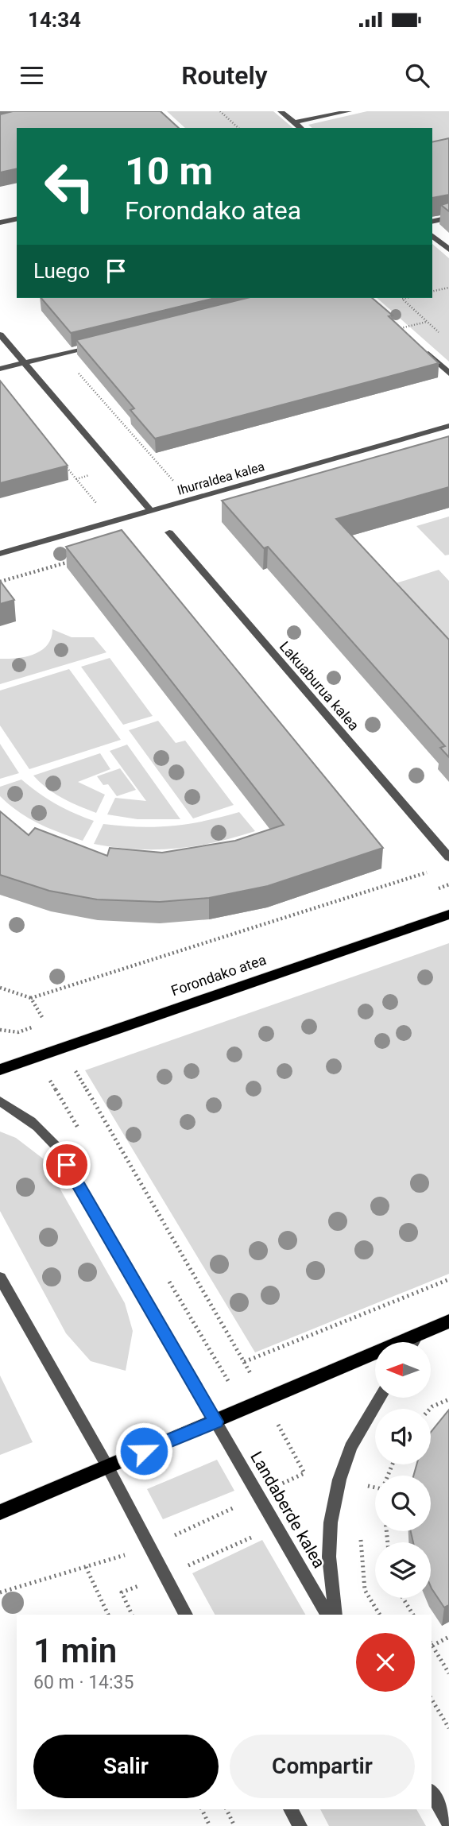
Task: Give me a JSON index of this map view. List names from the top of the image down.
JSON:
{
  "streets": {
    "main road": ["Forondako atea"],
    "street": ["Ihurraldea kalea", "Lakuaburua kalea", "Landaberde kalea"]
  },
  "north": "left",
  "page": {
    "status": "14:34",
    "header": "Routely",
    "turn": ["10 m", "Forondako atea"],
    "then": "Luego",
    "heading": ["1 min", "60 m · 14:35"],
    "buttons": ["Salir", "Compartir"]
  }
}
